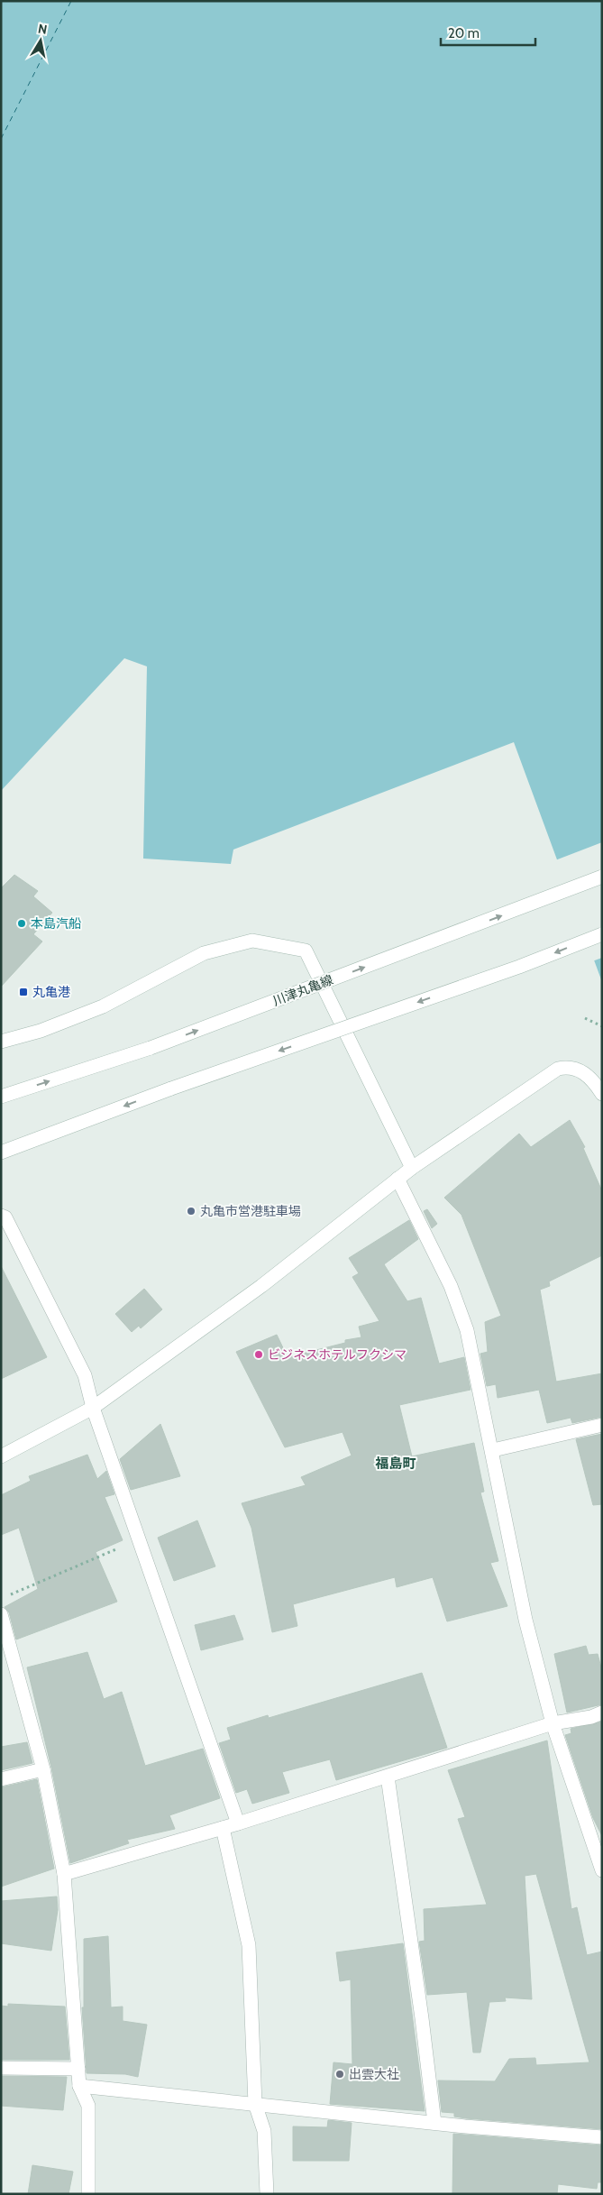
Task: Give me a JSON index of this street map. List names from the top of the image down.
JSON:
{
  "streets": {
    "street": ["川津丸亀線"]
  },
  "districts": ["福島町"],
  "places": {
    "other": [
      "本島汽船",
      "丸亀市営港駐車場",
      "ビジネスホテルフクシマ",
      "出雲大社"
    ],
    "transit": ["丸亀港"]
  },
  "scale_bar": "20 m",
  "north": "top"
}
